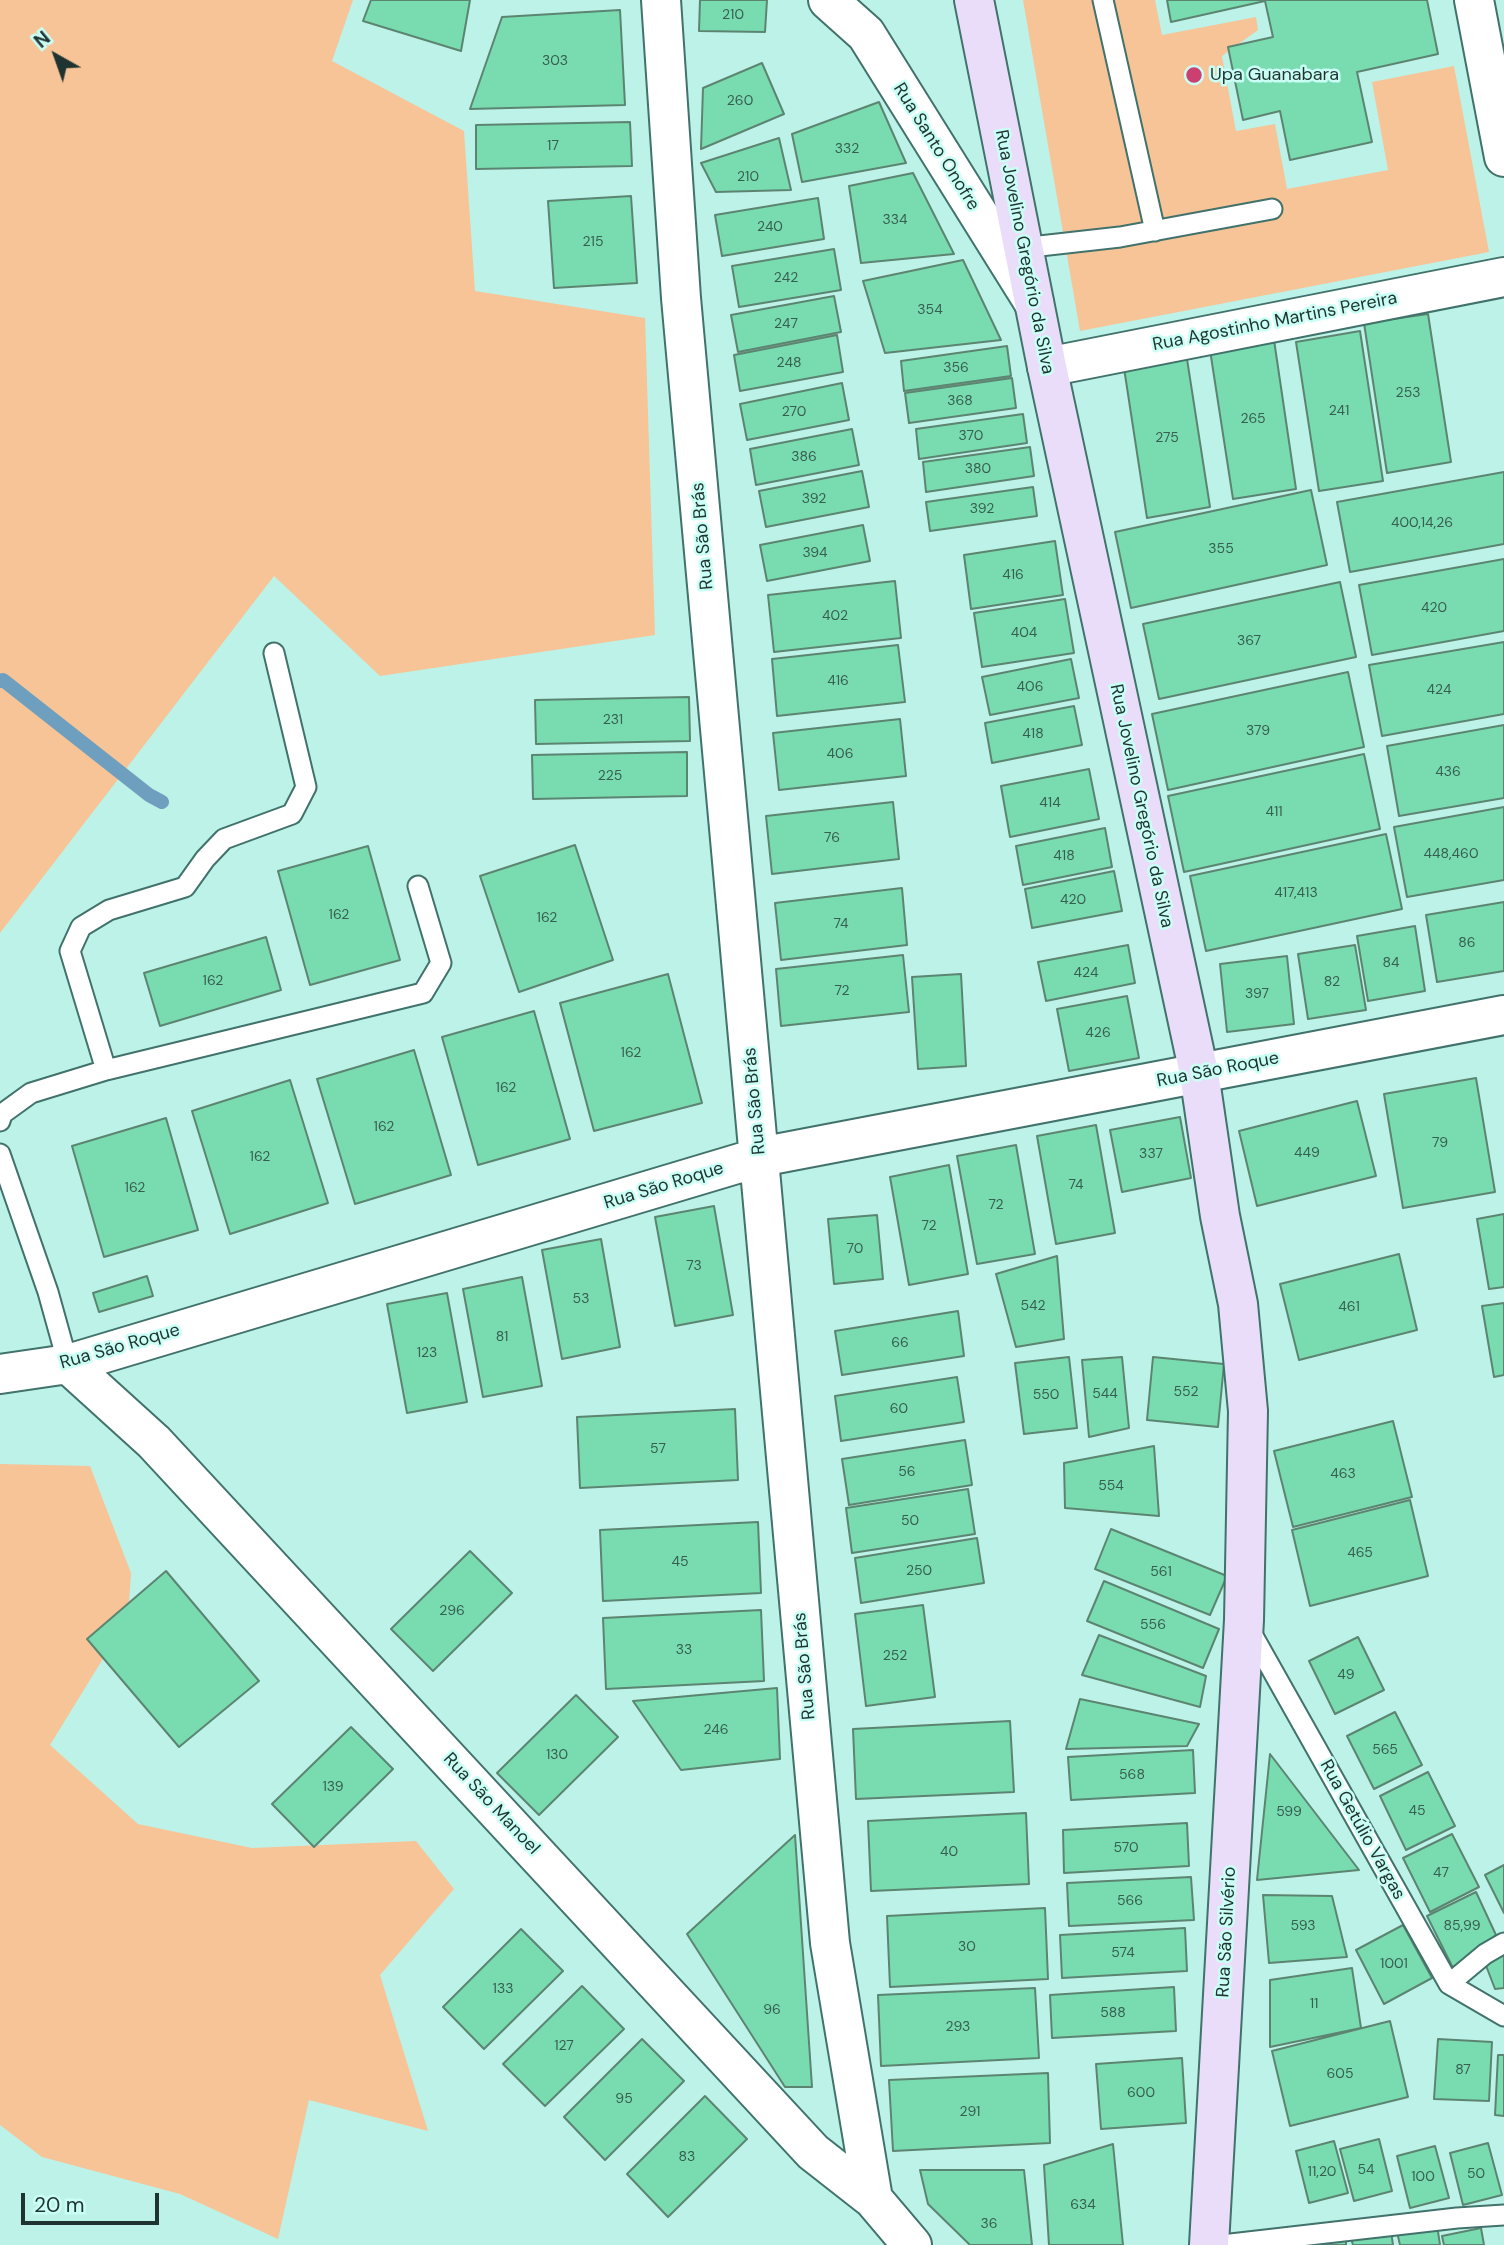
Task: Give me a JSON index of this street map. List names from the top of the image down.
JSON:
{
  "streets": {
    "street": [
      "Rua Santo Onofre",
      "Rua Jovelino Gregório da Silva",
      "Rua Agostinho Martins Pereira",
      "Rua São Brás",
      "Rua São Roque",
      "Rua São Manoel",
      "Rua São Silvério"
    ],
    "lane": ["Rua Getúlio Vargas"]
  },
  "crossings": [
    ["Rua Santo Onofre", "Rua Jovelino Gregório da Silva"],
    ["Rua Jovelino Gregório da Silva", "Rua Agostinho Martins Pereira"],
    ["Rua Jovelino Gregório da Silva", "Rua São Roque"],
    ["Rua Jovelino Gregório da Silva", "Rua Getúlio Vargas"],
    ["Rua Jovelino Gregório da Silva", "Rua São Silvério"],
    ["Rua São Brás", "Rua São Roque"],
    ["Rua São Brás", "Rua São Manoel"],
    ["Rua São Roque", "Rua São Manoel"],
    ["Rua Getúlio Vargas", "Rua São Silvério"]
  ],
  "places": ["Upa Guanabara"],
  "house_numbers": [
    "210",
    "303",
    "260",
    "17",
    "332",
    "210",
    "334",
    "240",
    "215",
    "242",
    "354",
    "247",
    "248",
    "356",
    "253",
    "368",
    "241",
    "270",
    "265",
    "370",
    "275",
    "386",
    "380",
    "392",
    "392",
    "400,14,26",
    "355",
    "394",
    "416",
    "420",
    "402",
    "404",
    "367",
    "416",
    "406",
    "424",
    "231",
    "379",
    "418",
    "406",
    "436",
    "225",
    "414",
    "411",
    "76",
    "448,460",
    "418",
    "417,413",
    "420",
    "162",
    "162",
    "74",
    "86",
    "84",
    "424",
    "162",
    "82",
    "72",
    "397",
    "426",
    "162",
    "162",
    "162",
    "79",
    "449",
    "337",
    "162",
    "74",
    "162",
    "72",
    "72",
    "70",
    "73",
    "53",
    "542",
    "461",
    "81",
    "66",
    "123",
    "552",
    "544",
    "550",
    "60",
    "57",
    "56",
    "463",
    "554",
    "50",
    "465",
    "45",
    "250",
    "561",
    "296",
    "556",
    "33",
    "252",
    "49",
    "246",
    "565",
    "130",
    "568",
    "139",
    "45",
    "599",
    "570",
    "40",
    "47",
    "566",
    "593",
    "85,99",
    "30",
    "574",
    "1001",
    "133",
    "11",
    "96",
    "588",
    "293",
    "127",
    "87",
    "605",
    "600",
    "95",
    "291",
    "83",
    "54",
    "11,20",
    "50",
    "100",
    "634",
    "36"
  ],
  "scale_bar": "20 m",
  "north": "top left"
}
